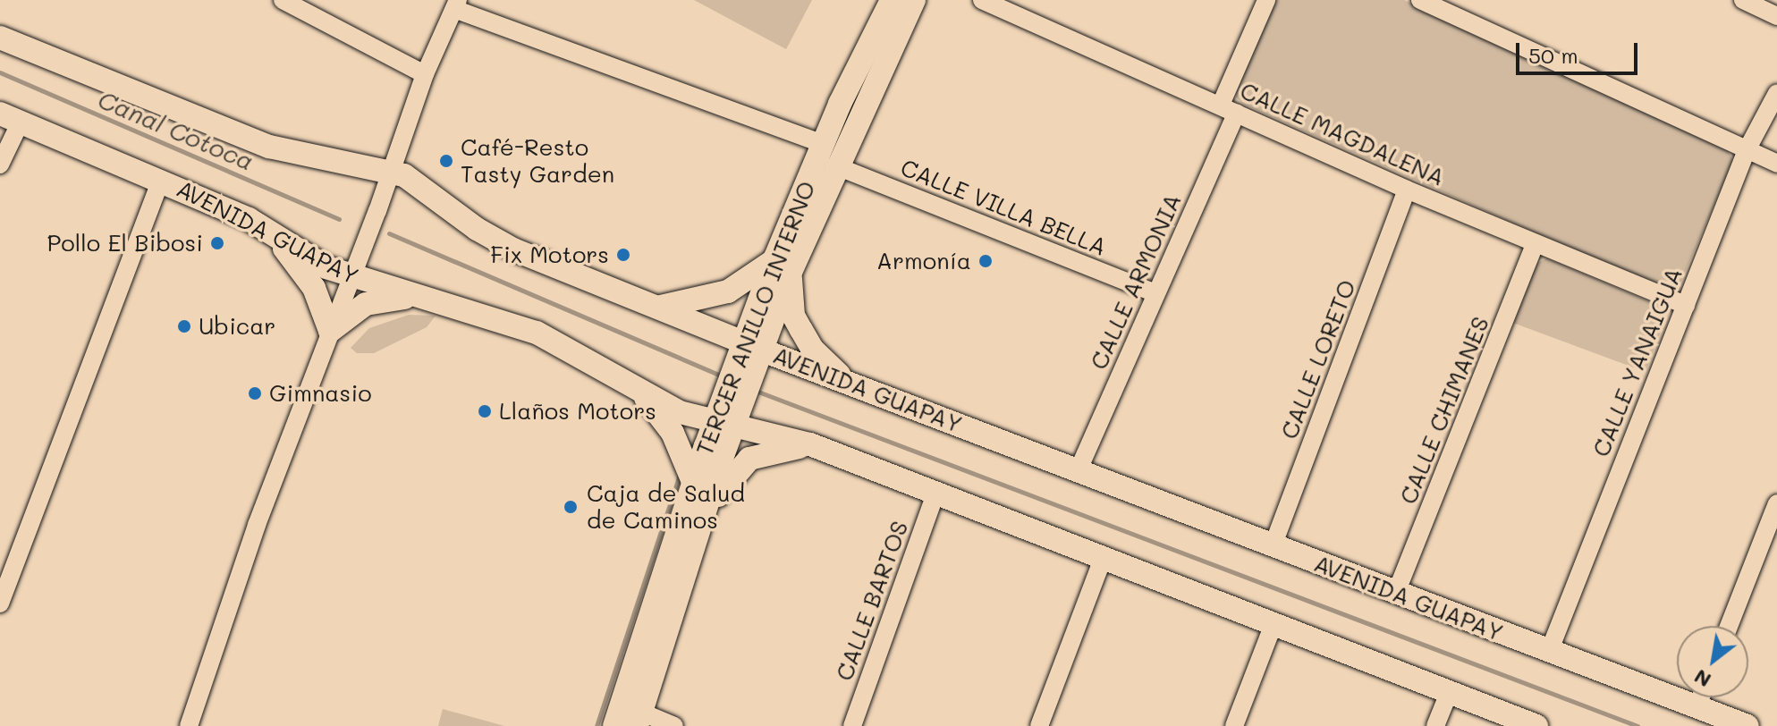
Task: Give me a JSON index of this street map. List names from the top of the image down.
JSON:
{
  "streets": {
    "main road": ["AVENIDA GUAPAY", "TERCER ANILLO INTERNO"],
    "street": [
      "CALLE MAGDALENA",
      "CALLE VILLA BELLA",
      "CALLE ARMONIA",
      "CALLE LORETO",
      "CALLE YANAIGUA",
      "CALLE CHIMANES",
      "CALLE BARTOS"
    ]
  },
  "crossings": [
    ["CALLE MAGDALENA", "CALLE ARMONIA"],
    ["CALLE MAGDALENA", "CALLE LORETO"],
    ["CALLE MAGDALENA", "CALLE YANAIGUA"],
    ["CALLE MAGDALENA", "CALLE CHIMANES"],
    ["CALLE VILLA BELLA", "CALLE ARMONIA"],
    ["CALLE VILLA BELLA", "TERCER ANILLO INTERNO"],
    ["AVENIDA GUAPAY", "CALLE ARMONIA"],
    ["AVENIDA GUAPAY", "TERCER ANILLO INTERNO"],
    ["AVENIDA GUAPAY", "CALLE LORETO"],
    ["AVENIDA GUAPAY", "CALLE YANAIGUA"],
    ["AVENIDA GUAPAY", "CALLE CHIMANES"],
    ["AVENIDA GUAPAY", "CALLE BARTOS"]
  ],
  "water": ["Canal Cotoca"],
  "places": [
    "Café-Resto Tasty Garden",
    "Pollo El Bibosi",
    "Fix Motors",
    "Armonía",
    "Ubicar",
    "Gimnasio",
    "Llaños Motors",
    "Caja de Salud de Caminos"
  ],
  "scale_bar": "50 m",
  "north": "bottom left"
}
